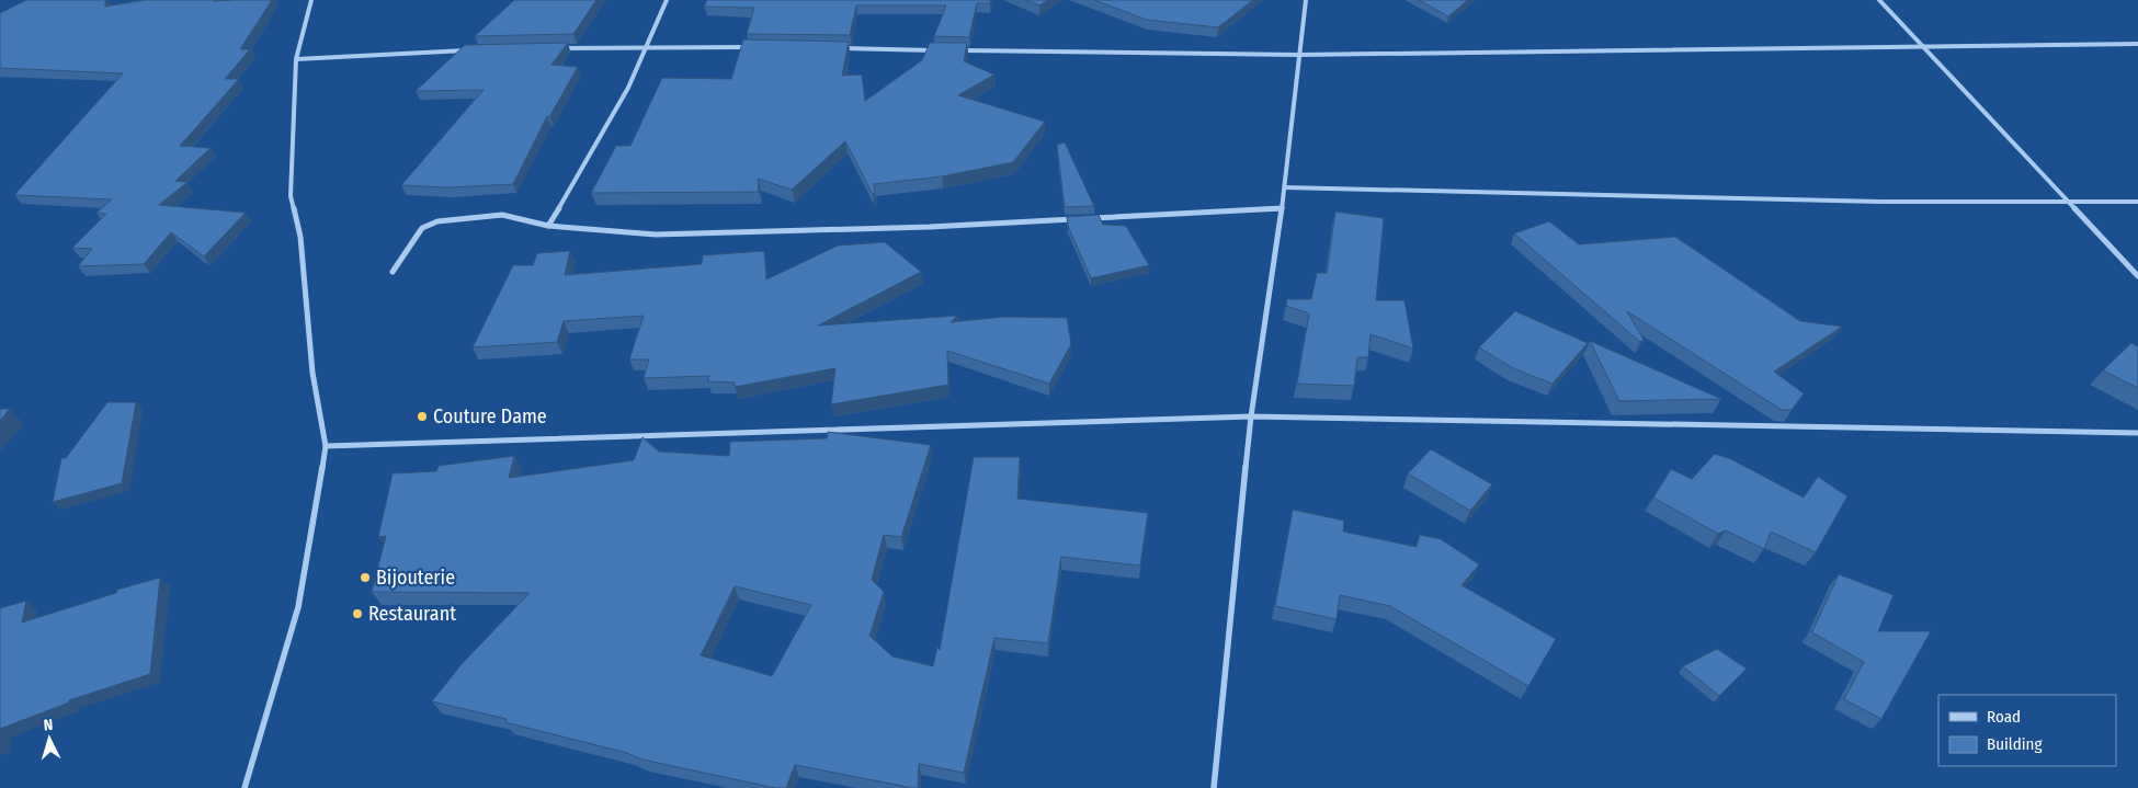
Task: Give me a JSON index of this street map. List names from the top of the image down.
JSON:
{
  "places": ["Couture Dame", "Bijouterie", "Restaurant"],
  "legend": ["Road", "Building"],
  "north": "top"
}
